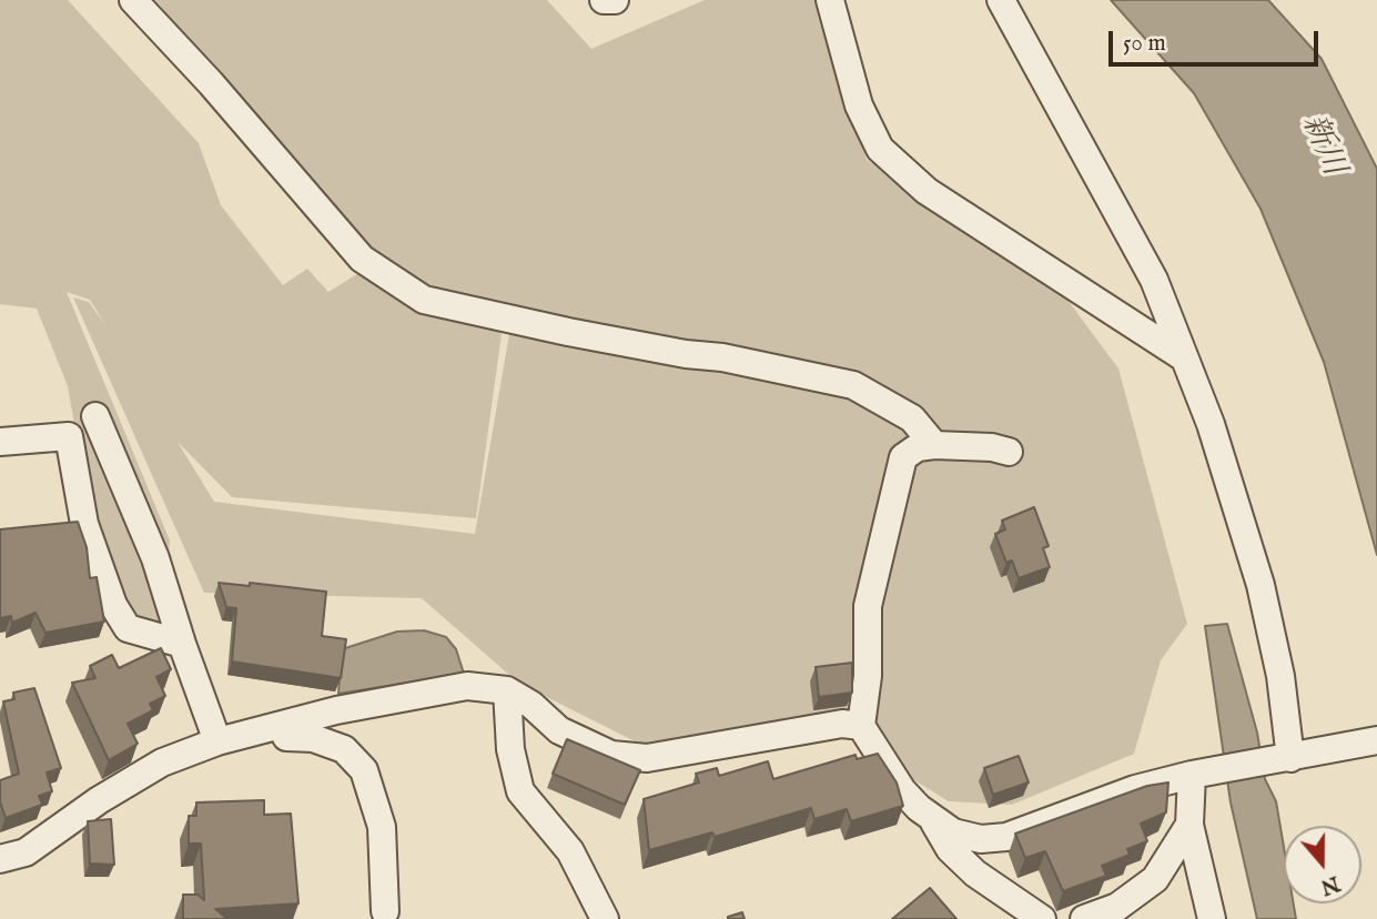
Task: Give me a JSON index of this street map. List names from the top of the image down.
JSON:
{
  "water": ["新川"],
  "scale_bar": "50 m",
  "north": "bottom"
}
